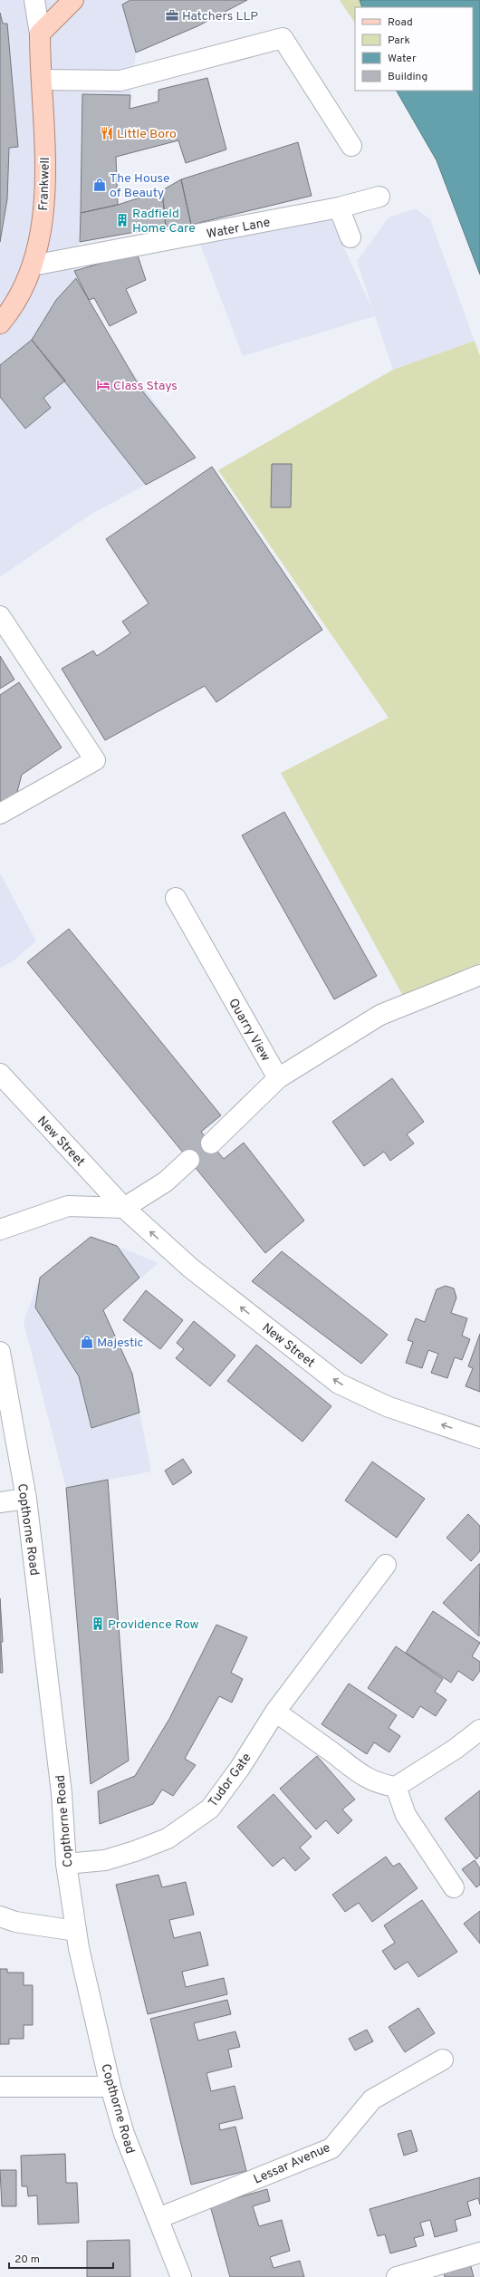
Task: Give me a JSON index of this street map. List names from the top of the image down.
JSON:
{
  "streets": {
    "main road": ["Frankwell"],
    "street": [
      "Water Lane",
      "Quarry View",
      "New Street",
      "Copthorne Road",
      "Tudor Gate",
      "Lessar Avenue"
    ]
  },
  "crossings": [
    ["Frankwell", "Water Lane"],
    ["Copthorne Road", "Tudor Gate"],
    ["Copthorne Road", "Lessar Avenue"]
  ],
  "one_way": ["New Street"],
  "places": {
    "office": ["Hatchers LLP"],
    "restaurant": ["Little Boro"],
    "shop": ["The House of Beauty", "Majestic"],
    "building": ["Radfield Home Care", "Providence Row"],
    "hotel": ["Class Stays"]
  },
  "legend": [
    "Road",
    "Park",
    "Water",
    "Building"
  ],
  "scale_bar": "20 m"
}
